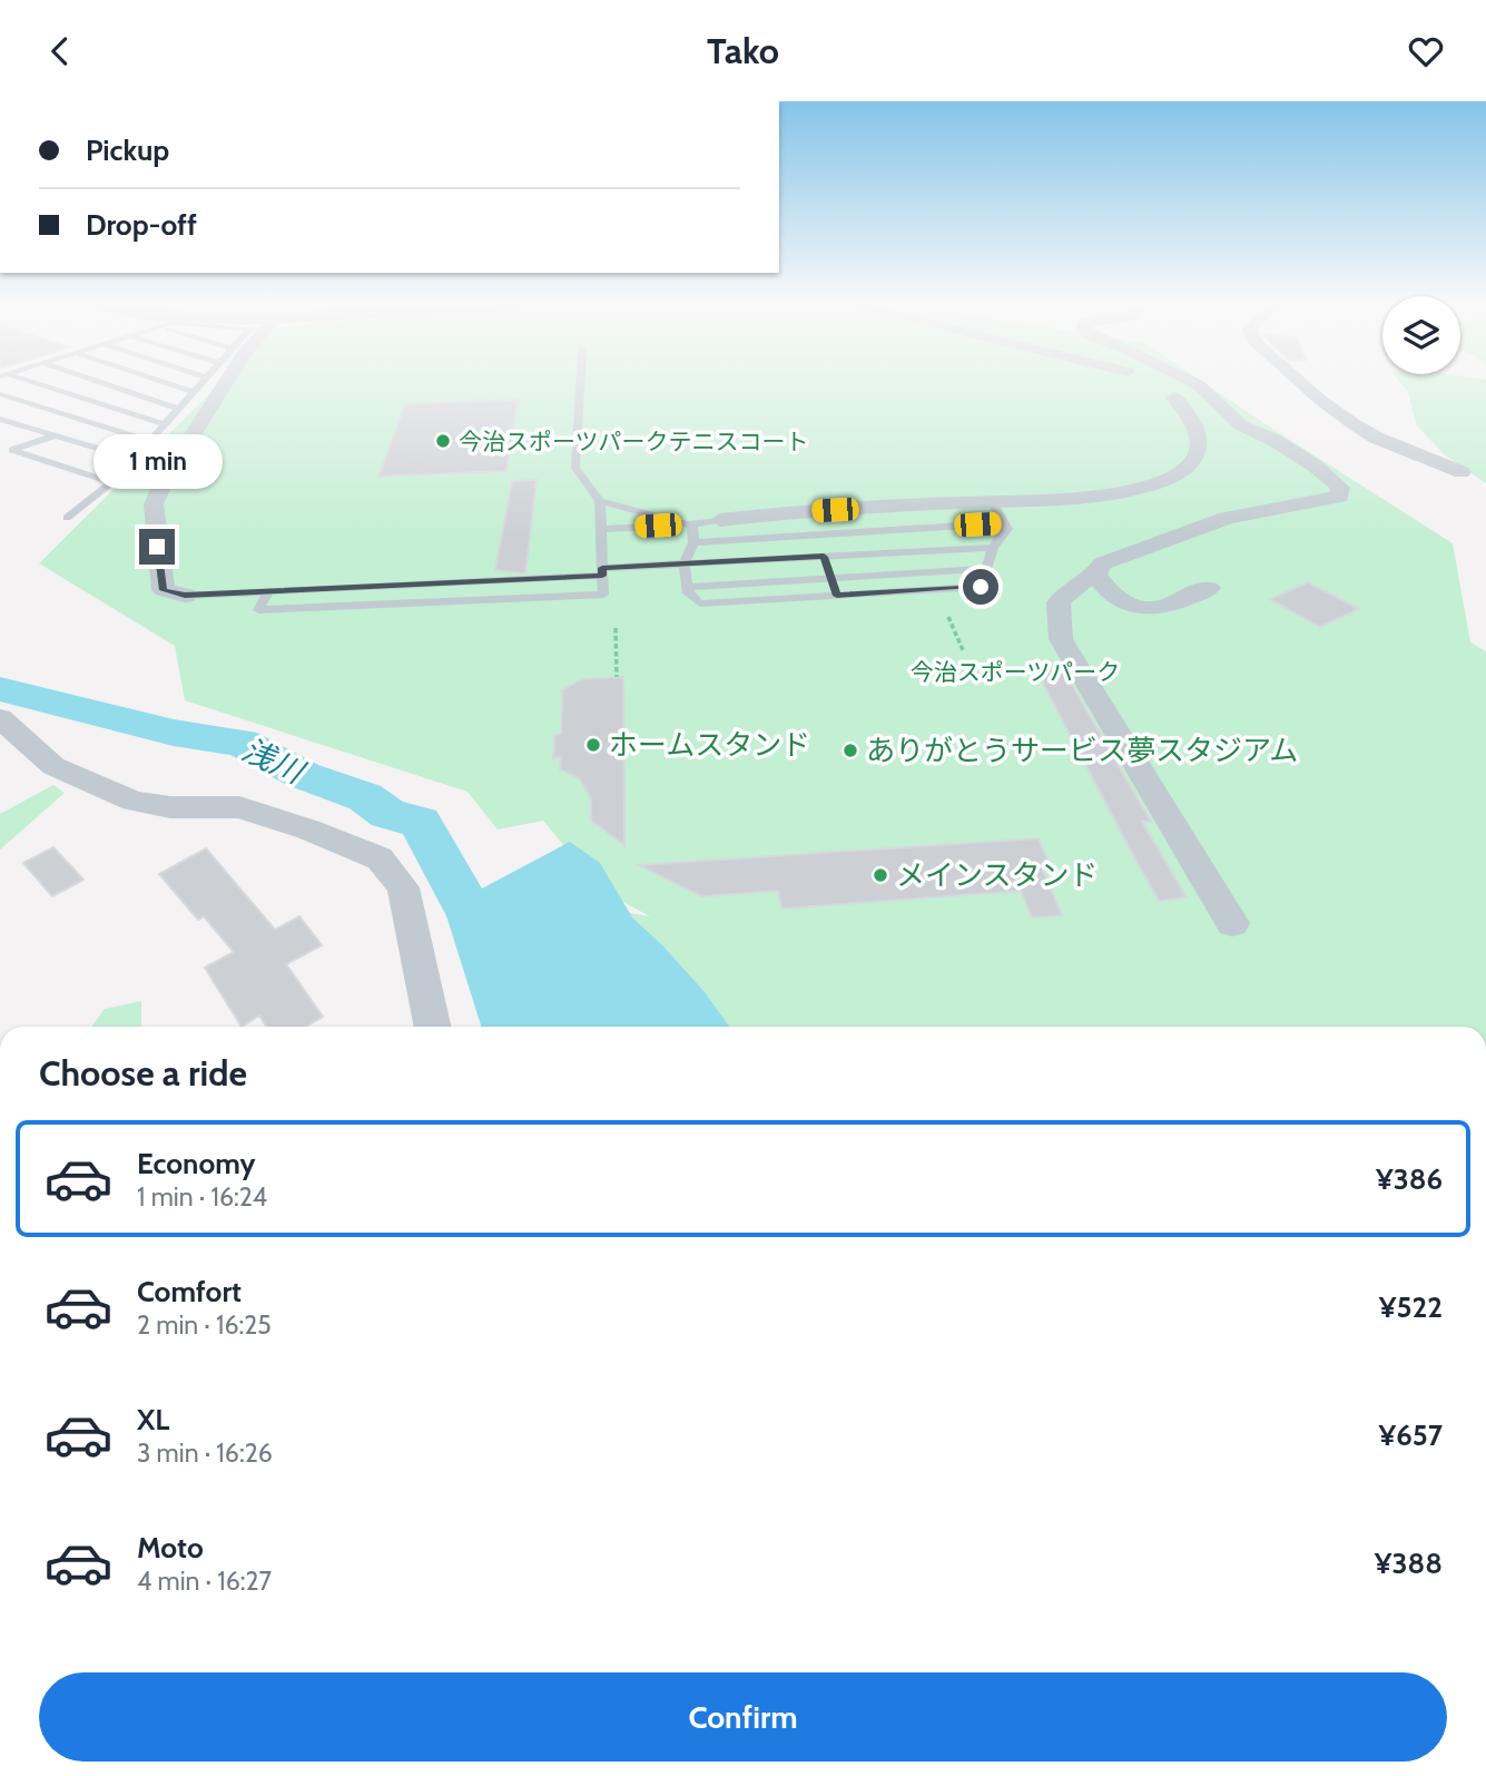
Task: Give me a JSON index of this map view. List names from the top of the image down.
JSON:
{
  "water": ["浅川"],
  "parks": ["今治スポーツパーク"],
  "places": [
    "今治スポーツパークテニスコート",
    "ホームスタンド",
    "ありがとうサービス夢スタジアム",
    "メインスタンド"
  ],
  "page": {
    "header": "Tako",
    "banner": ["Pickup", "Drop-off"],
    "bubble": "1 min",
    "heading": "Choose a ride",
    "list": [
      {
        "name": "Economy",
        "note": "1 min · 16:24",
        "value": "¥386"
      },
      {
        "name": "Comfort",
        "note": "2 min · 16:25",
        "value": "¥522"
      },
      {
        "name": "XL",
        "note": "3 min · 16:26",
        "value": "¥657"
      },
      {
        "name": "Moto",
        "note": "4 min · 16:27",
        "value": "¥388"
      }
    ],
    "buttons": "Confirm"
  }
}
